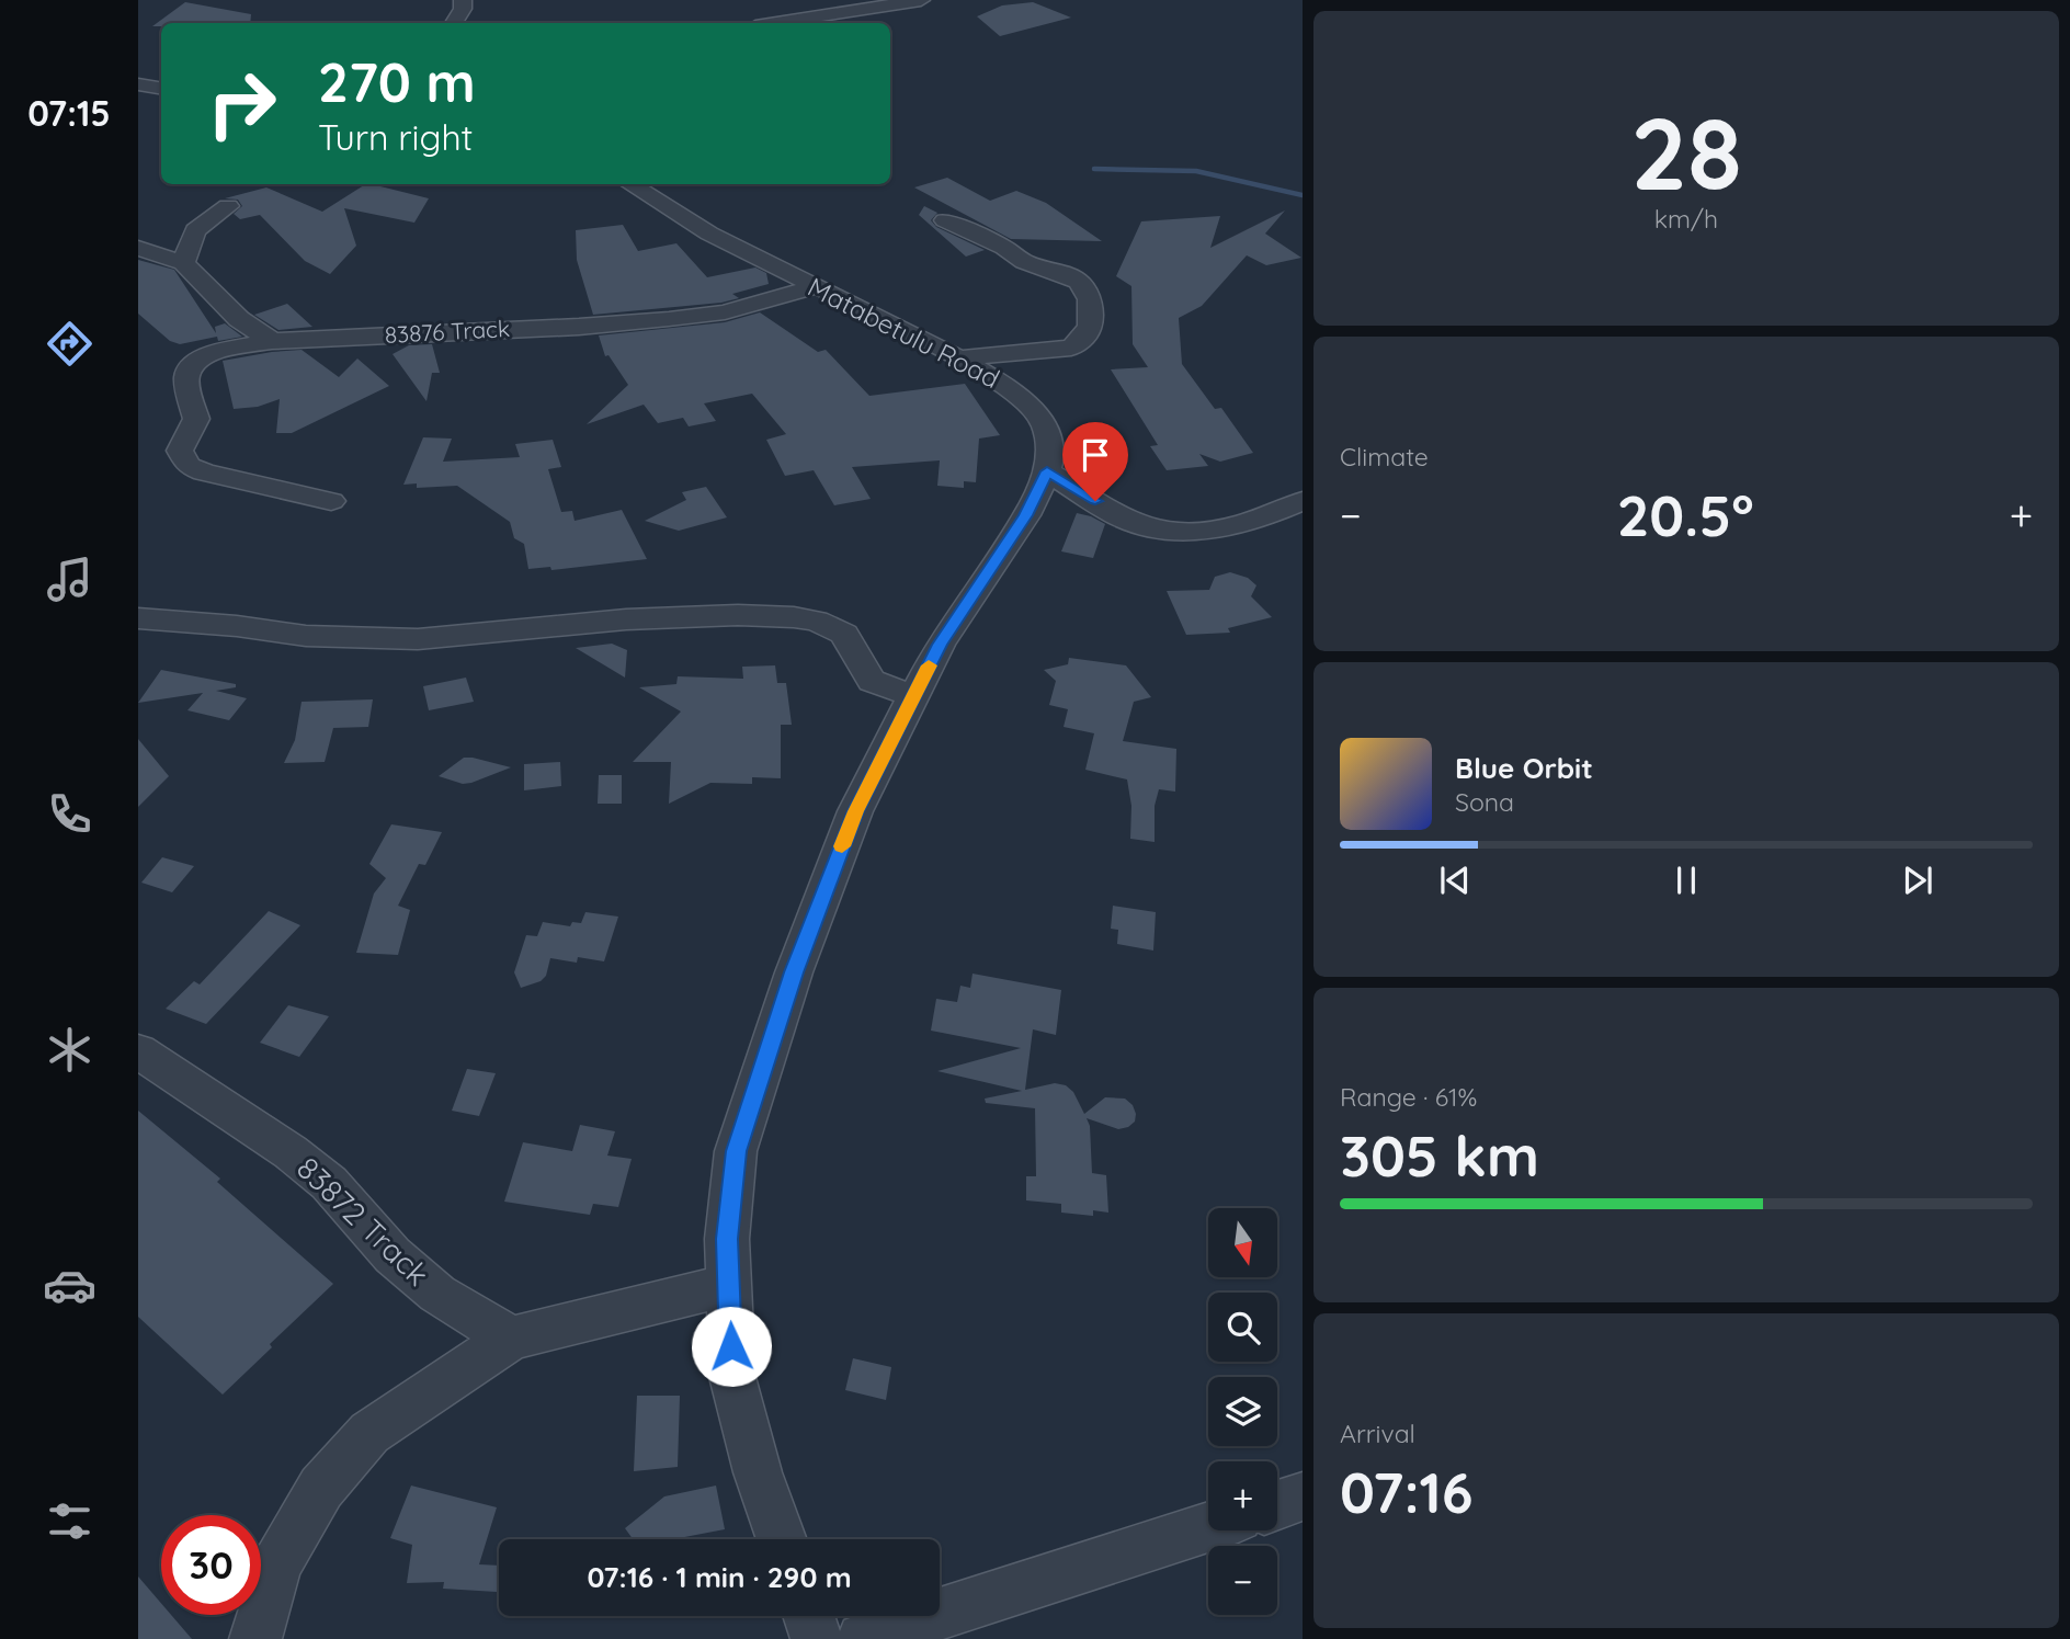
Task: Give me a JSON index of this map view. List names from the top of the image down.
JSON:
{
  "streets": {
    "street": ["83876 Track", "Matabetulu Road", "83872 Track"]
  },
  "crossings": [
    ["83876 Track", "Matabetulu Road"]
  ],
  "north": "bottom",
  "page": {
    "tabs": "07:15",
    "tile": [
      ["28", "km/h"],
      "Climate",
      ["Range · 61%", "305 km"],
      ["Arrival", "07:16"]
    ],
    "turn": ["270 m", "Turn right"],
    "heat": ["−", "20.5°", "+"],
    "song": ["Blue Orbit", "Sona"],
    "map_buttons": ["+", "−"],
    "limit": "30",
    "trip": "07:16 · 1 min · 290 m"
  }
}
